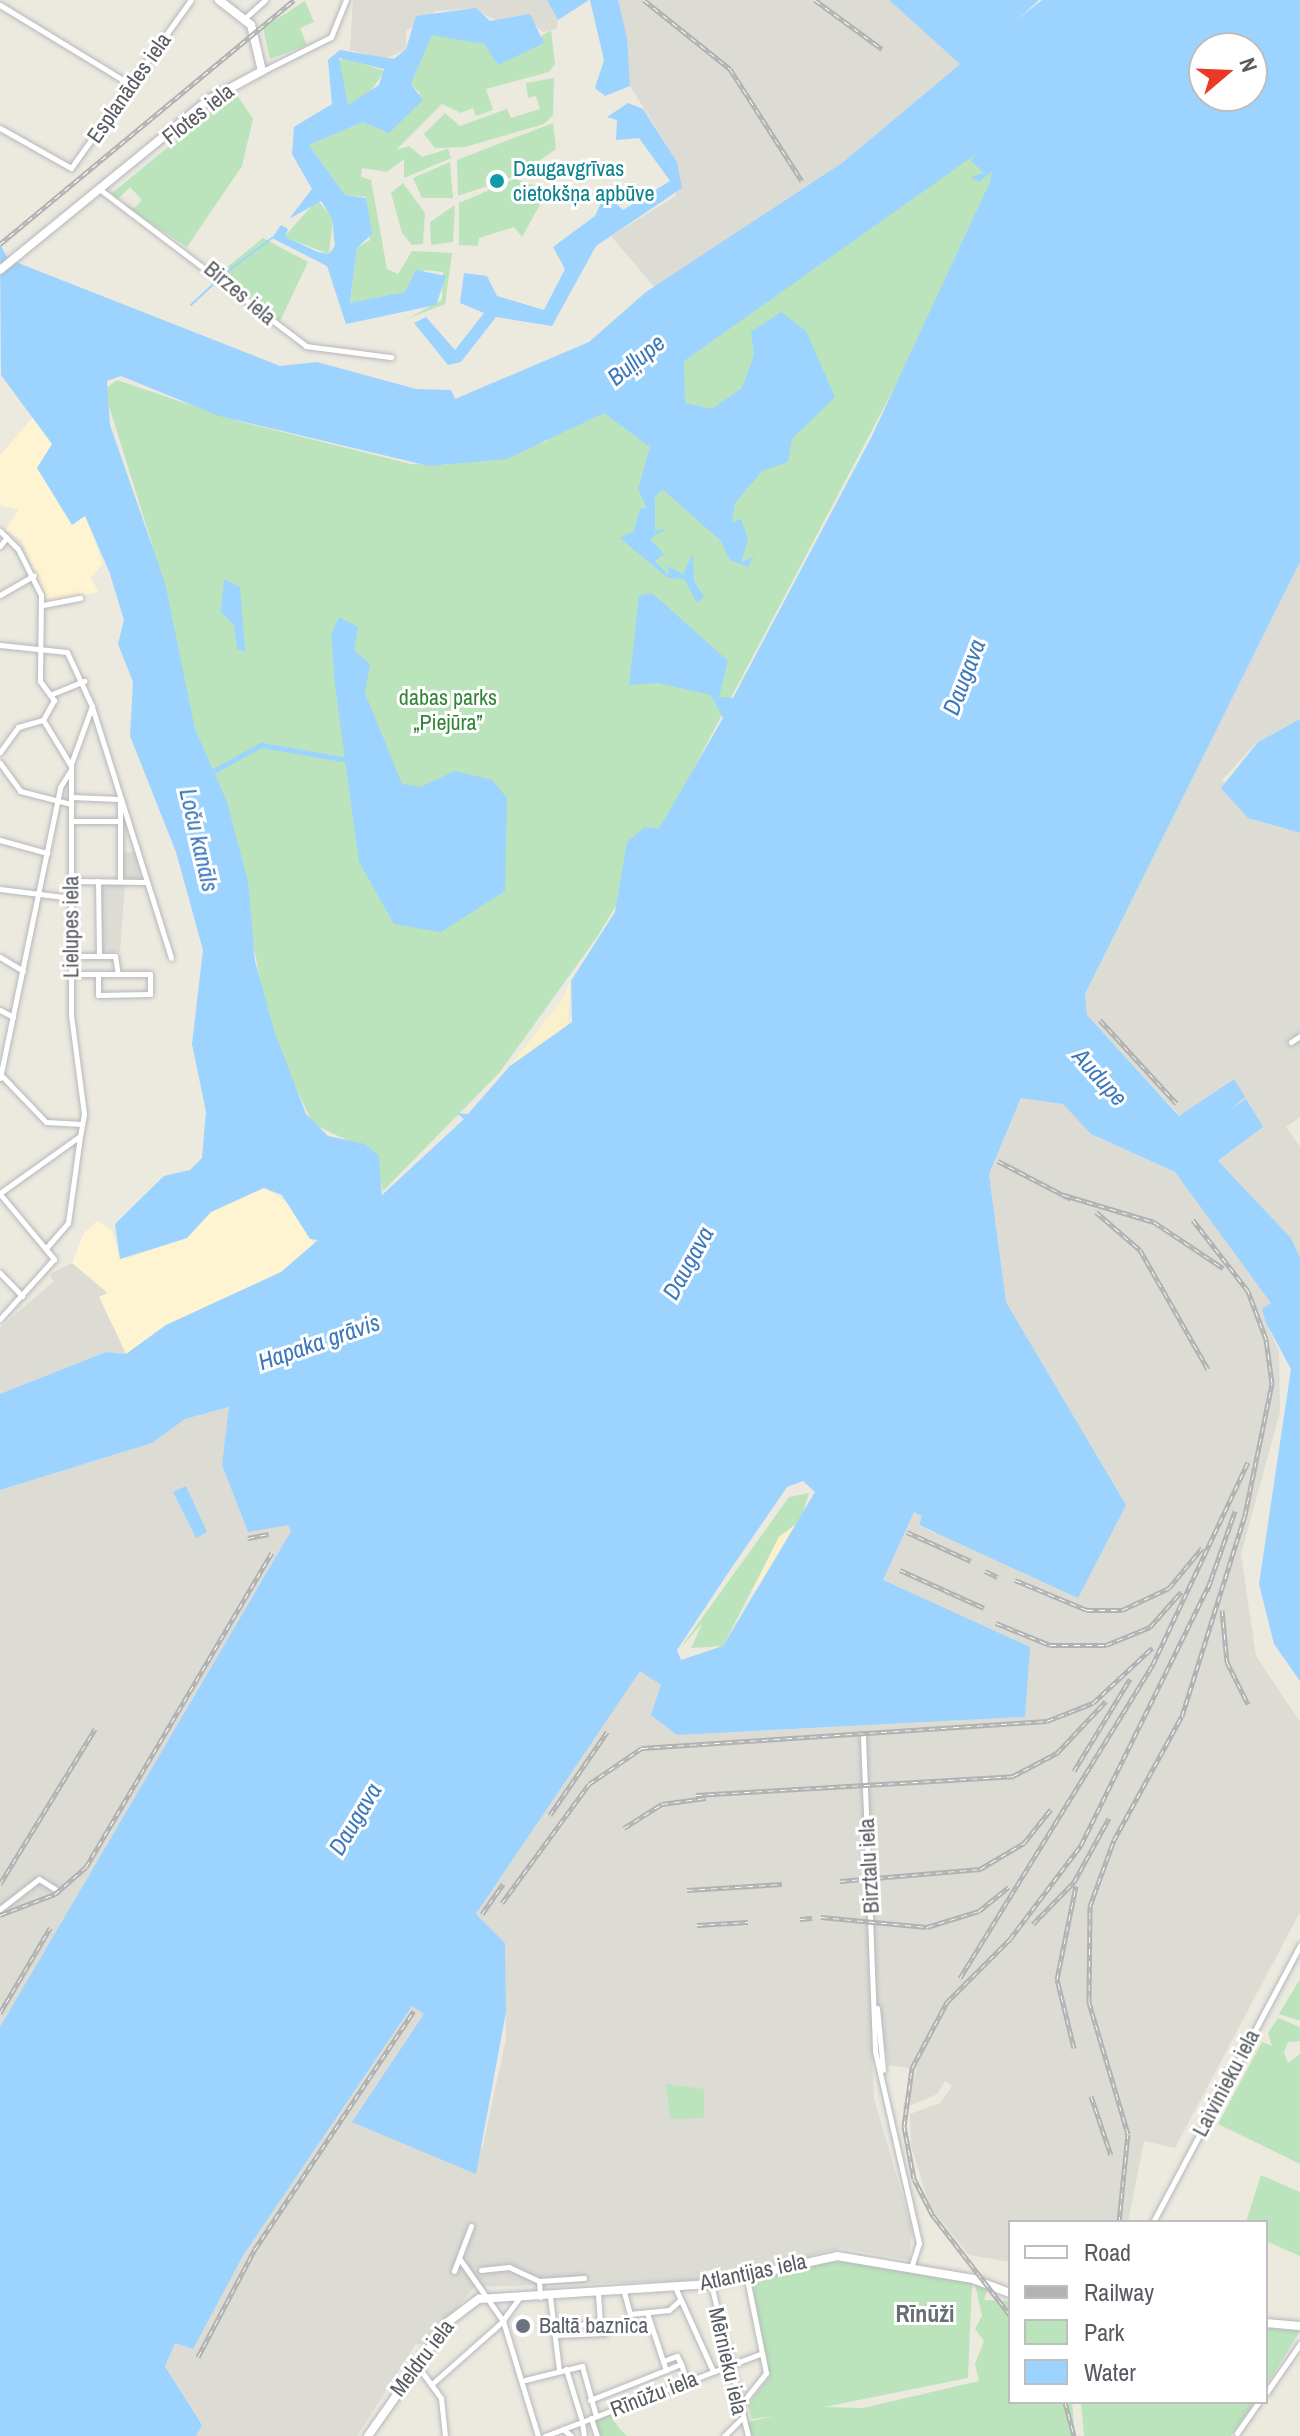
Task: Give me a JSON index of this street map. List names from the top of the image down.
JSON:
{
  "streets": {
    "main road": ["Flotes iela", "Atlantijas iela", "Meldru iela"],
    "street": [
      "Esplanādes iela",
      "Birzes iela",
      "Lielupes iela",
      "Birztalu iela",
      "Laivinieku iela",
      "Mērnieku iela",
      "Rīnūžu iela"
    ]
  },
  "crossings": [
    ["Flotes iela", "Birzes iela"],
    ["Birztalu iela", "Atlantijas iela"],
    ["Atlantijas iela", "Meldru iela"],
    ["Atlantijas iela", "Mērnieku iela"],
    ["Mērnieku iela", "Rīnūžu iela"]
  ],
  "districts": ["Rīnūži"],
  "water": [
    "Buļļupe",
    "Daugava",
    "Loču kanāls",
    "Audupe",
    "Hapaka grāvis"
  ],
  "parks": ["dabas parks „Piejūra”"],
  "places": ["Daugavgrīvas cietokšņa apbūve", "Baltā baznīca"],
  "legend": [
    "Road",
    "Railway",
    "Park",
    "Water"
  ],
  "north": "right"
}
